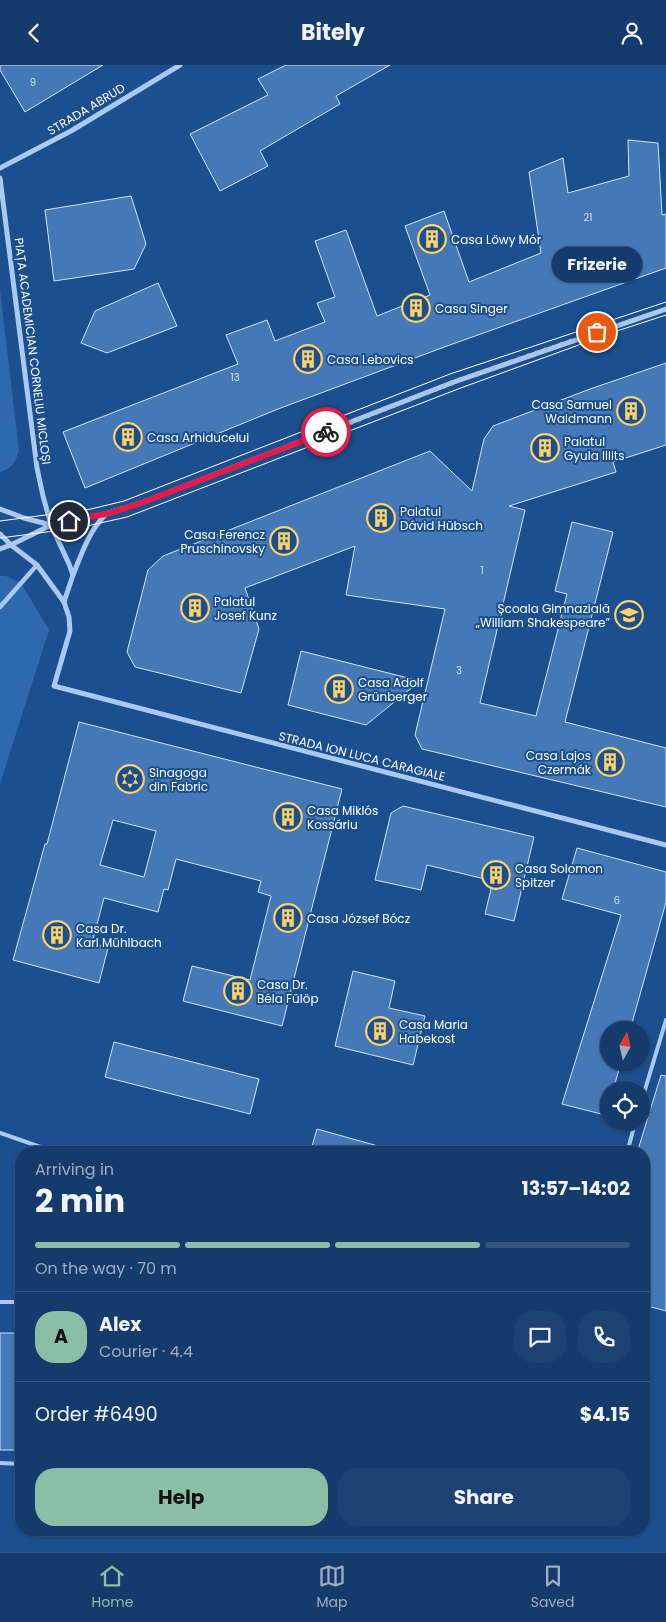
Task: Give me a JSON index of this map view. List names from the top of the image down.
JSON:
{
  "streets": {
    "street": ["STRADA ABRUD", "PIAȚA ACADEMICIAN CORNELIU MICLOȘI", "STRADA ION LUCA CARAGIALE"]
  },
  "places": {
    "building": [
      "Casa Lőwy Mór",
      "Casa Singer",
      "Casa Lebovics",
      "Casa Samuel Waldmann",
      "Casa Arhiducelui",
      "Palatul Gyula Illits",
      "Palatul Dávid Hübsch",
      "Casa Ferencz Pruschinovsky",
      "Palatul Josef Kunz",
      "Casa Adolf Grünberger",
      "Casa Lajos Czermák",
      "Casa Miklós Kossáriu",
      "Casa Solomon Spitzer",
      "Casa József Bócz",
      "Casa Dr. Karl Mühlbach",
      "Casa Dr. Béla Fülöp",
      "Casa Maria Habekost"
    ],
    "other": ["Frizerie"],
    "school or university": ["Școala Gimnazială „William Shakespeare”"],
    "synagogue": ["Sinagoga din Fabric"]
  },
  "house_numbers": [
    "9",
    "21",
    "13",
    "1",
    "3",
    "6"
  ],
  "north": "top",
  "page": {
    "header": "Bitely",
    "bubble": "Frizerie",
    "heading": ["2 min", "Arriving in", "13:57–14:02"],
    "panel": [
      "Alex",
      "Courier · 4.4",
      "Order #6490",
      "$4.15"
    ],
    "bar": "On the way · 70 m",
    "round": "A",
    "buttons": ["Help", "Share"],
    "tabs": ["Home", "Map", "Saved"]
  }
}
